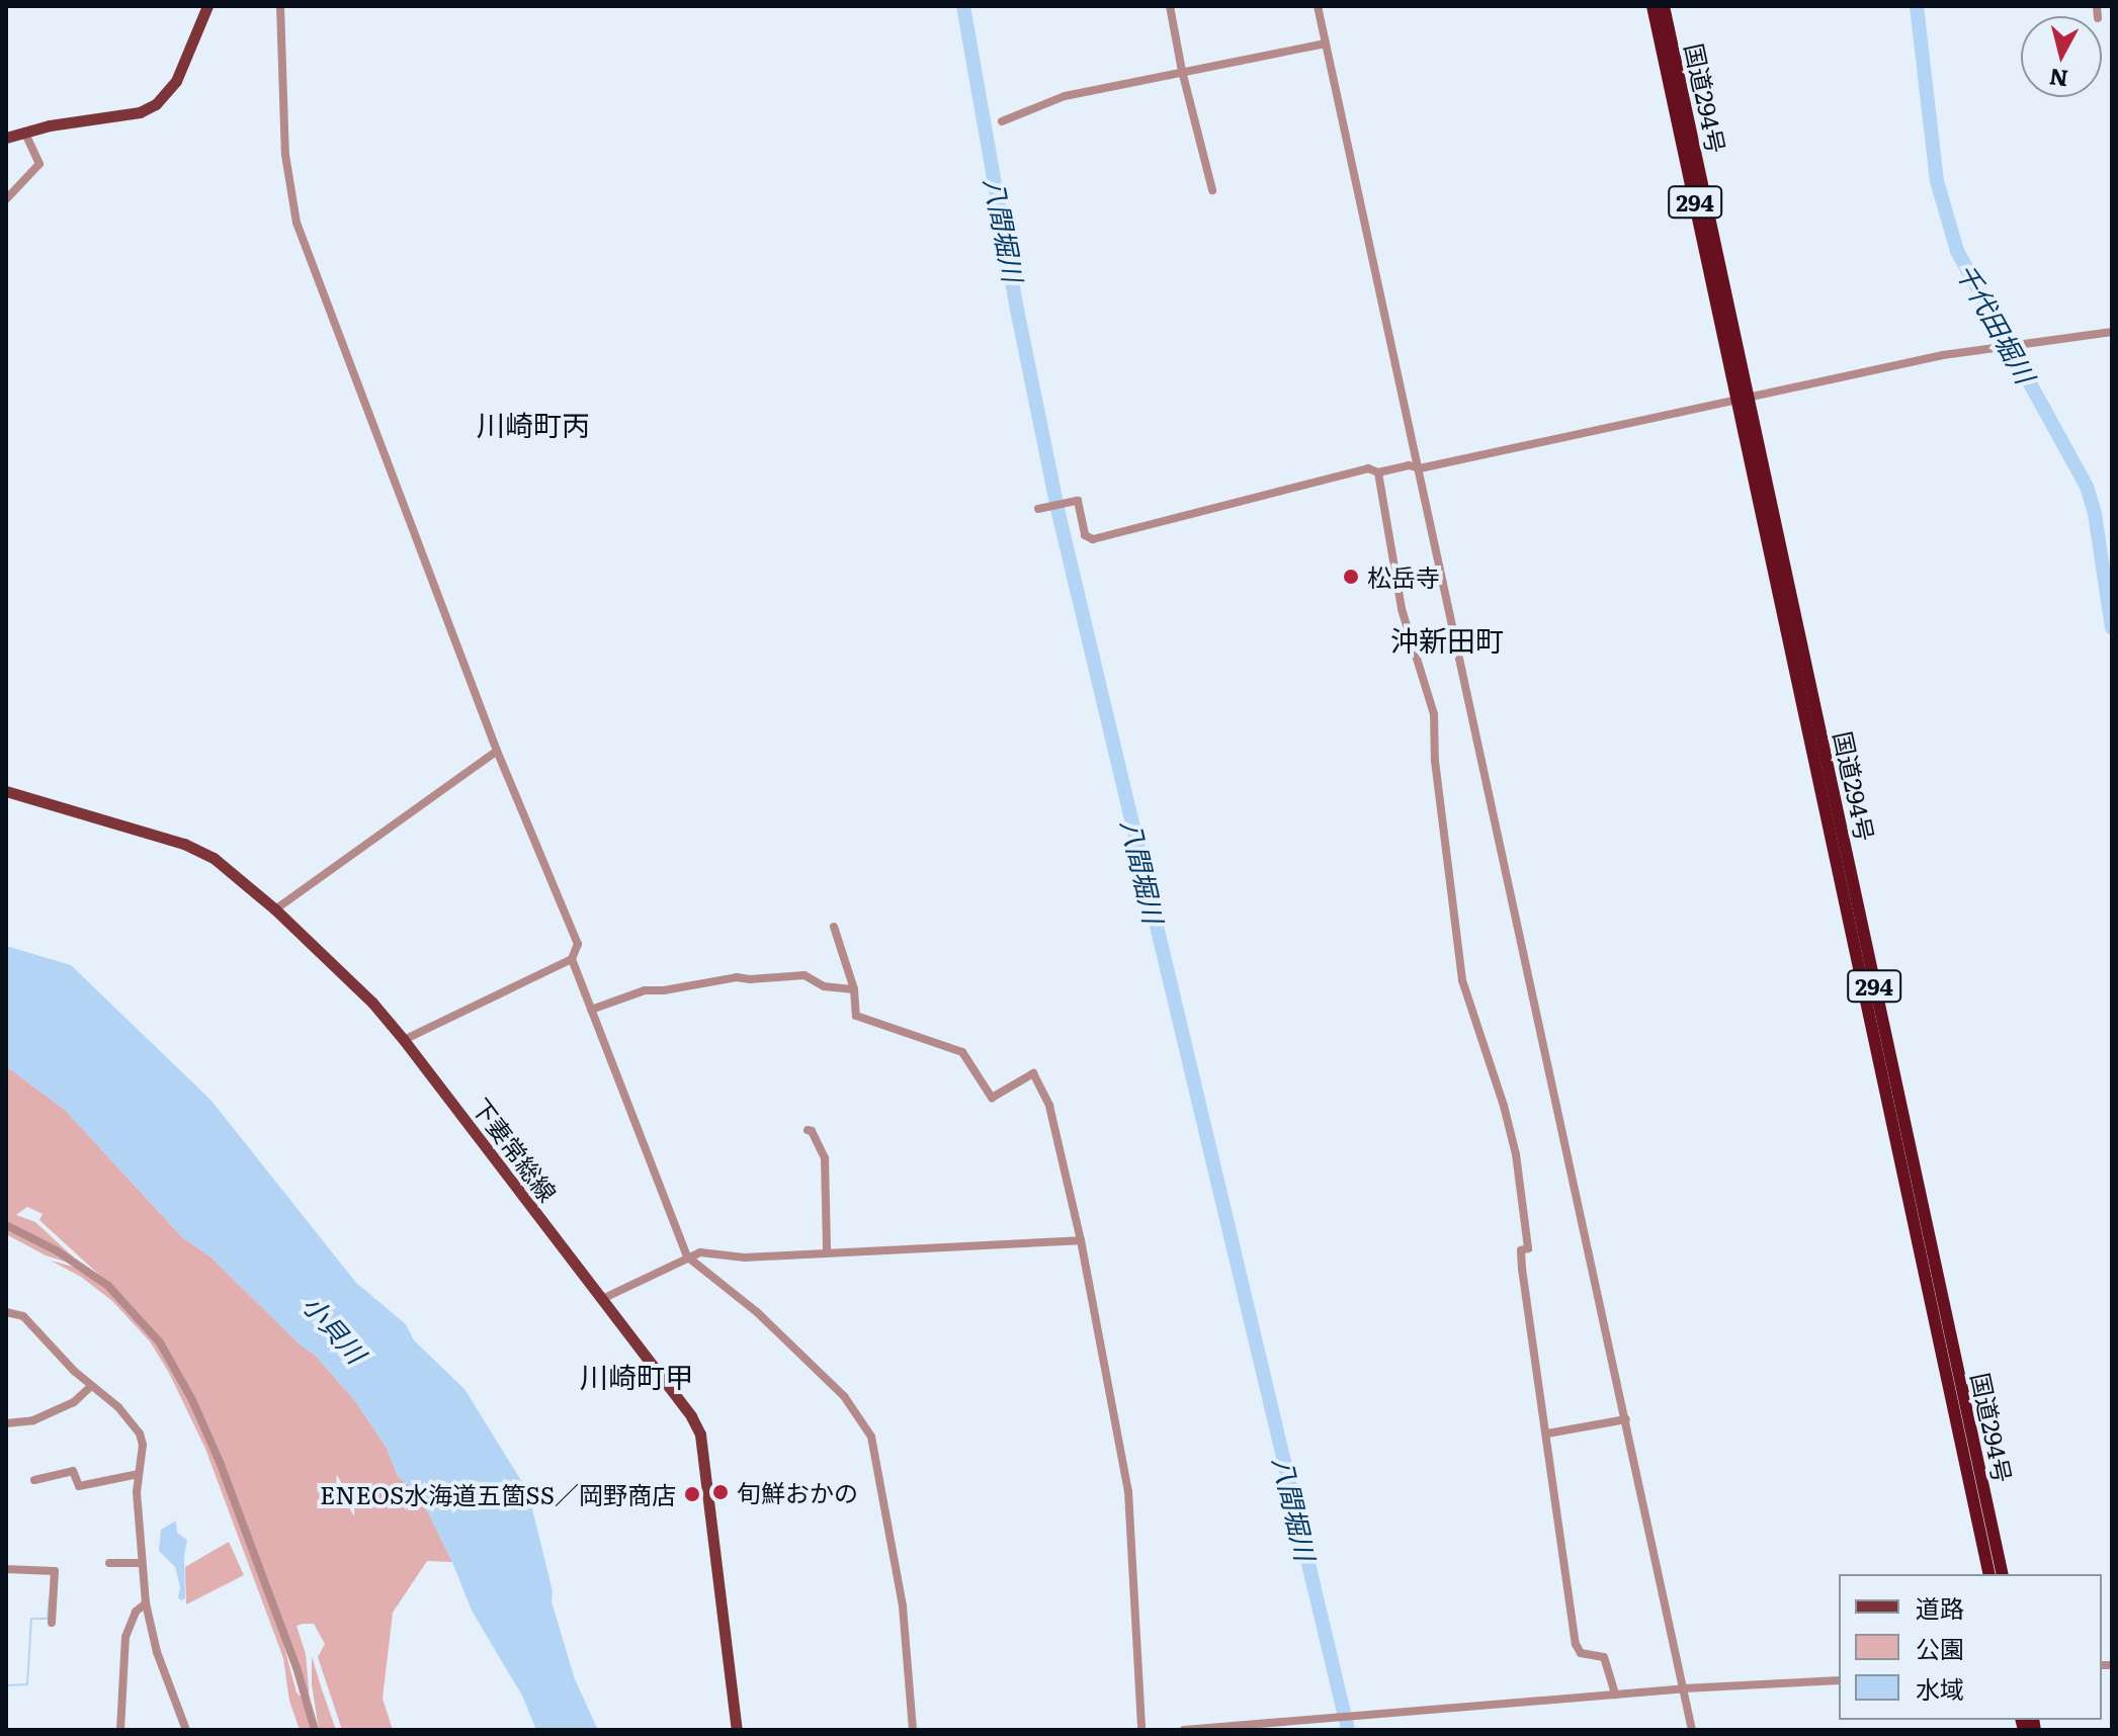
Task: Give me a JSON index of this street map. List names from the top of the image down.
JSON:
{
  "streets": {
    "highway": ["国道294号", "294"],
    "main road": ["下妻常総線"]
  },
  "districts": ["川崎町丙", "沖新田町", "川崎町甲"],
  "water": ["八間堀川", "千代田堀川", "小貝川"],
  "places": ["松岳寺", "旬鮮おかの", "ENEOS水海道五箇SS／岡野商店"],
  "legend": ["道路", "公園", "水域"],
  "north": "bottom"
}
